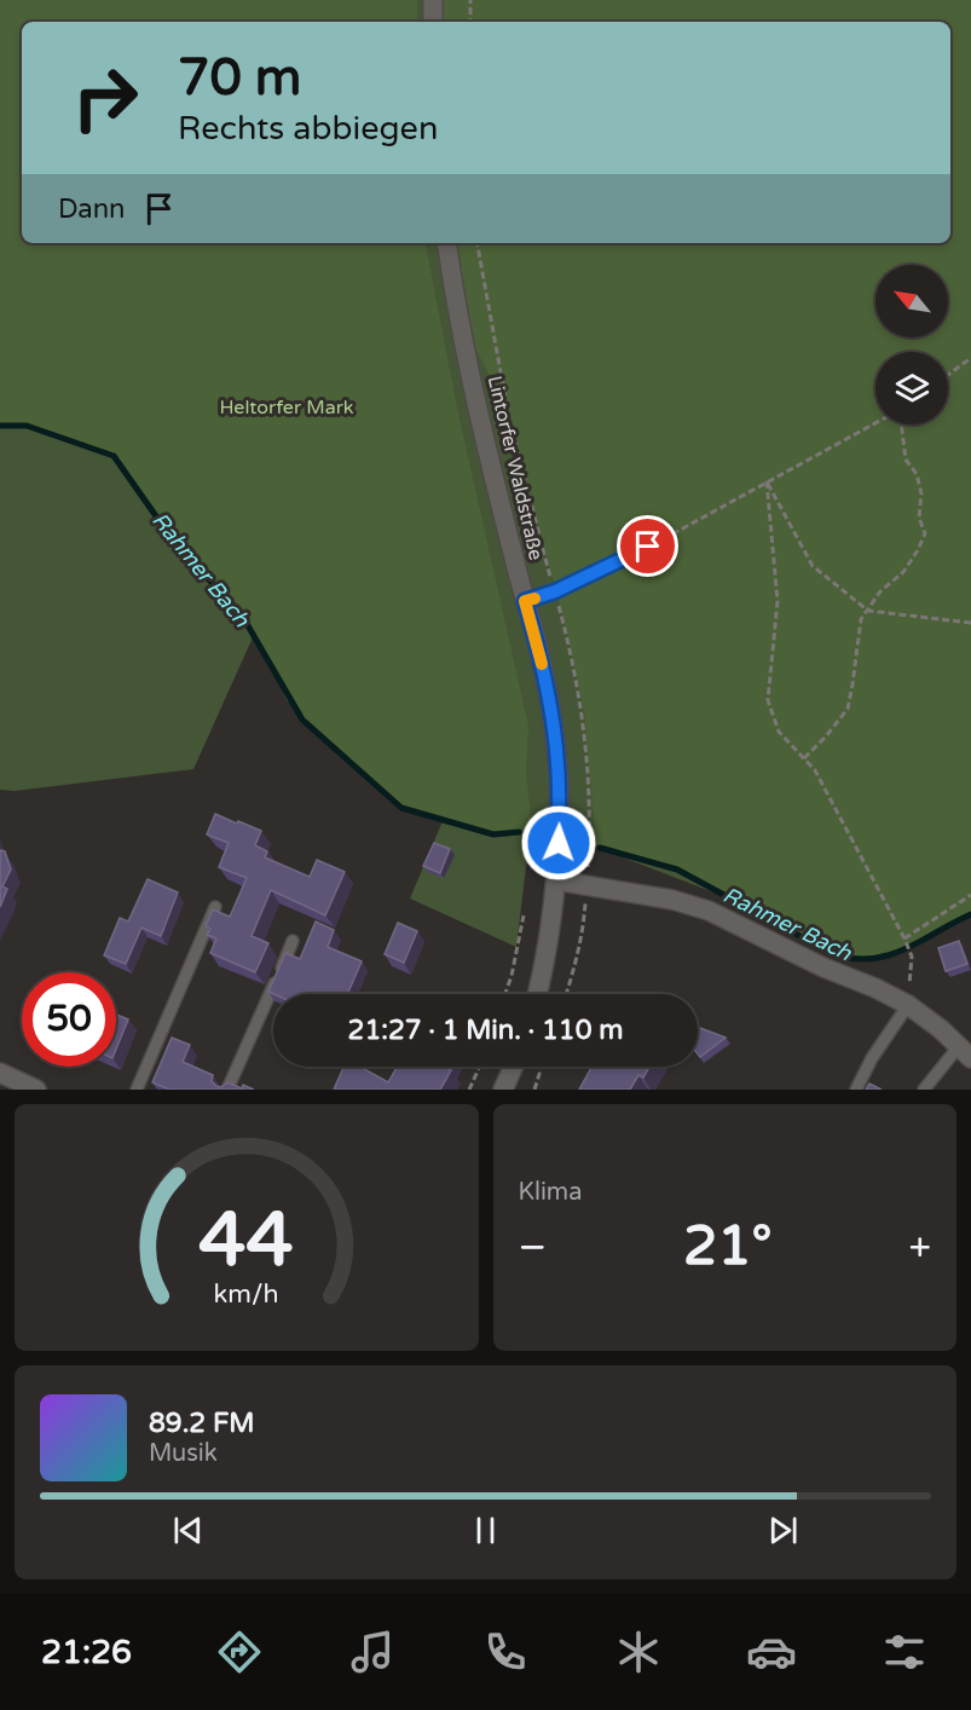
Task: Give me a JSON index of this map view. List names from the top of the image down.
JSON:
{
  "streets": {
    "main road": ["Lintorfer Waldstraße"]
  },
  "water": ["Rahmer Bach"],
  "parks": ["Heltorfer Mark"],
  "north": "top left",
  "page": {
    "turn": ["70 m", "Rechts abbiegen"],
    "then": "Dann",
    "limit": "50",
    "trip": "21:27 · 1 Min. · 110 m",
    "tile": "Klima",
    "heat": ["−", "21°", "+"],
    "song": ["89.2 FM", "Musik"],
    "tabs": "21:26",
    "gauge": ["44", "km/h"]
  }
}
